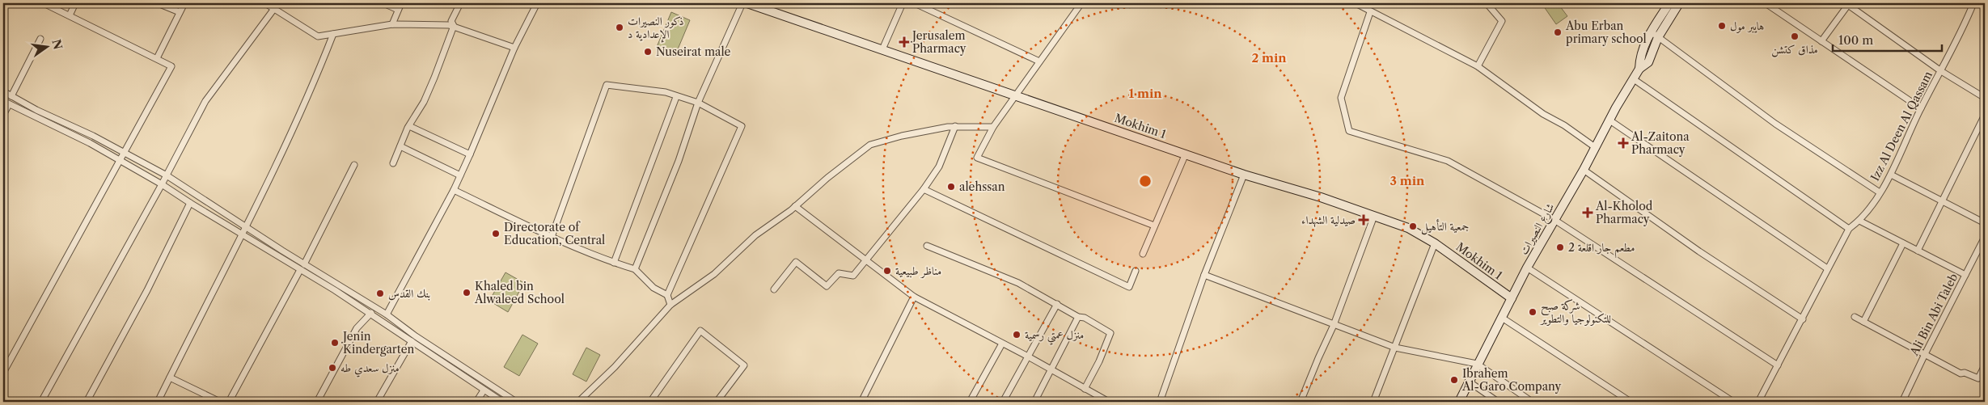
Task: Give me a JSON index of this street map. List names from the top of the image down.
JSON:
{
  "streets": {
    "street": [
      "Mokhim 1",
      "Izz Al Deen Al Qassam",
      "شارع النصيرات",
      "Ali Bin Abi Taleb"
    ]
  },
  "crossings": [
    ["Mokhim 1", "شارع النصيرات"]
  ],
  "places": {
    "other": [
      "هايبر مول",
      "ذكور النصيرات الإعدادية د",
      "Abu Erban primary school",
      "مذاق كتشن",
      "Nuseirat male",
      "alehssan",
      "جمعية التأهيل",
      "Directorate of Education, Central",
      "مطعم جار اقلعة 2",
      "مناظر طبيعية",
      "Khaled bin Alwaleed School",
      "بنك القدس",
      "شركة صبح للتكنولوجيا والتطوير",
      "منزل عمتي رسمية",
      "Jenin Kindergarten",
      "منزل سعدي طه",
      "Ibrahem Al-Garo Company"
    ],
    "health": [
      "Jerusalem Pharmacy",
      "Al-Zaitona Pharmacy",
      "Al-Kholod Pharmacy",
      "صيدلية الشهداء"
    ]
  },
  "scale_bar": "100 m",
  "north": "right",
  "rings": ["2 min", "1 min", "3 min"]
}
